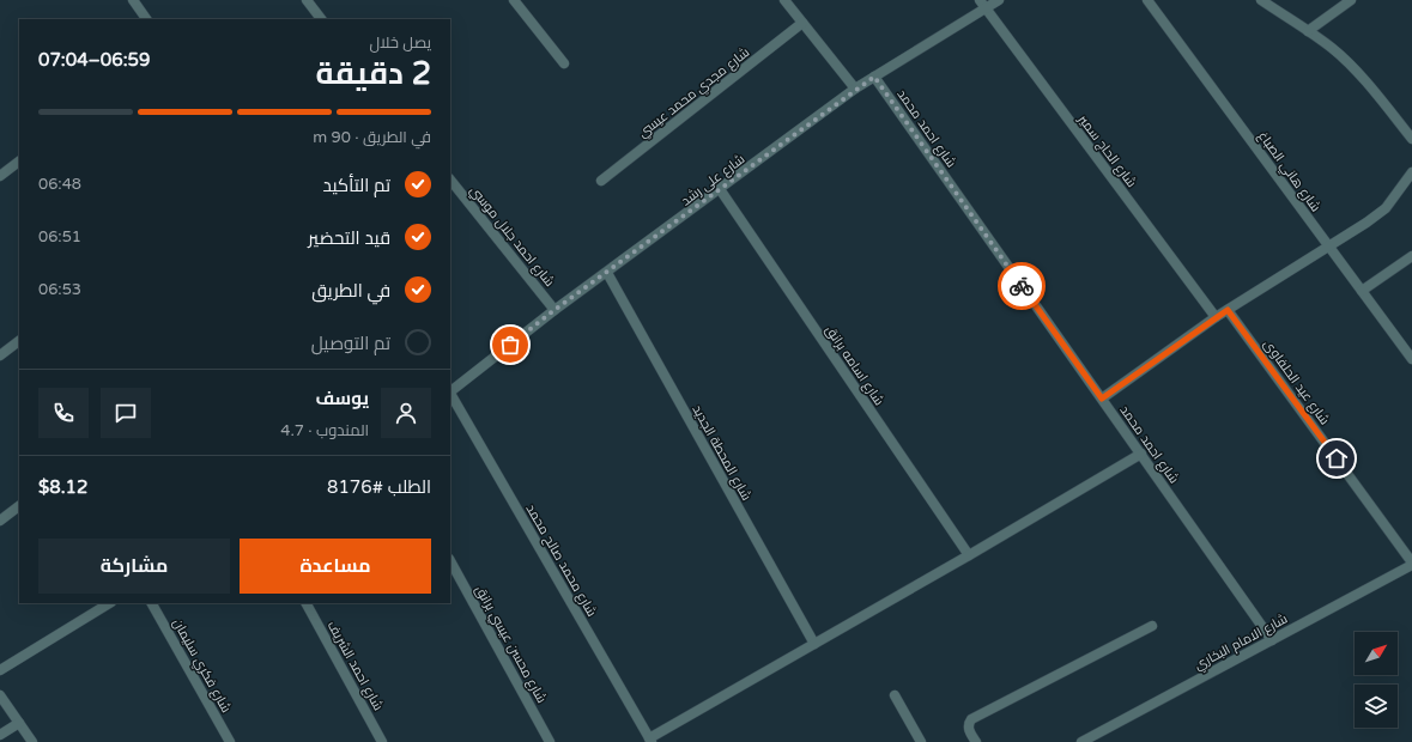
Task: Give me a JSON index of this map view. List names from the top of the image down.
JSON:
{
  "streets": {
    "street": [
      "شارع مجدي محمد عيسي",
      "شارع احمد محمد",
      "شارع الحاج سمير",
      "شارع هاني الصباغ",
      "شارع على رشد",
      "شارع احمد جلال موسي",
      "شارع اسامه برانق",
      "شارع عيد الحلفاوى",
      "شارع المحطة الجديد",
      "شارع محمد صالح محمد",
      "شارع الامام البخاري",
      "شارع محسن عيسي برانق",
      "شارع فكري سليمان",
      "شارع احمد الشريف"
    ]
  },
  "crossings": [
    ["شارع احمد محمد", "شارع على رشد"],
    ["شارع احمد محمد", "شارع الامام البخاري"],
    ["شارع الحاج سمير", "شارع على رشد"],
    ["شارع على رشد", "شارع احمد جلال موسي"],
    ["شارع على رشد", "شارع اسامه برانق"],
    ["شارع على رشد", "شارع المحطة الجديد"],
    ["شارع عيد الحلفاوى", "شارع الامام البخاري"]
  ],
  "north": "top right",
  "page": {
    "heading": ["2 دقيقة", "يصل خلال", "06:59–07:04"],
    "panel": [
      "يوسف",
      "المندوب · 4.7",
      "الطلب #8176",
      "$8.12"
    ],
    "bar": "في الطريق · 90 m",
    "list": [
      ["تم التأكيد", "06:48"],
      ["قيد التحضير", "06:51"],
      ["في الطريق", "06:53"],
      "تم التوصيل"
    ],
    "buttons": ["مساعدة", "مشاركة"]
  }
}
